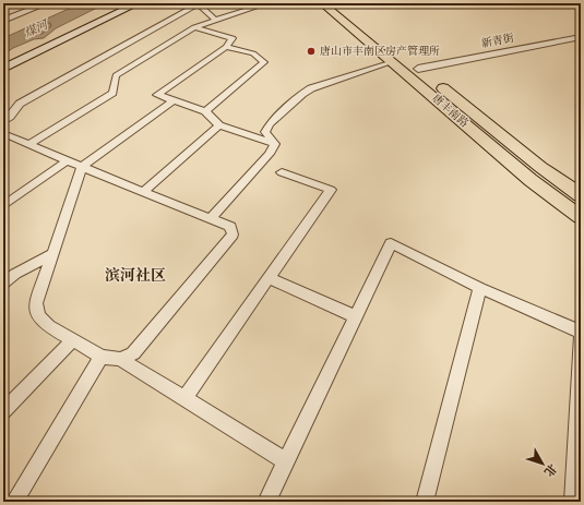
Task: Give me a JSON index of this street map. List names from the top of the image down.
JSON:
{
  "streets": {
    "main road": ["唐丰南路"],
    "street": ["新青街"]
  },
  "crossings": [
    ["新青街", "唐丰南路"]
  ],
  "districts": ["滨河社区"],
  "water": ["煤河"],
  "places": ["唐山市丰南区房产管理所"],
  "north": "bottom right"
}
